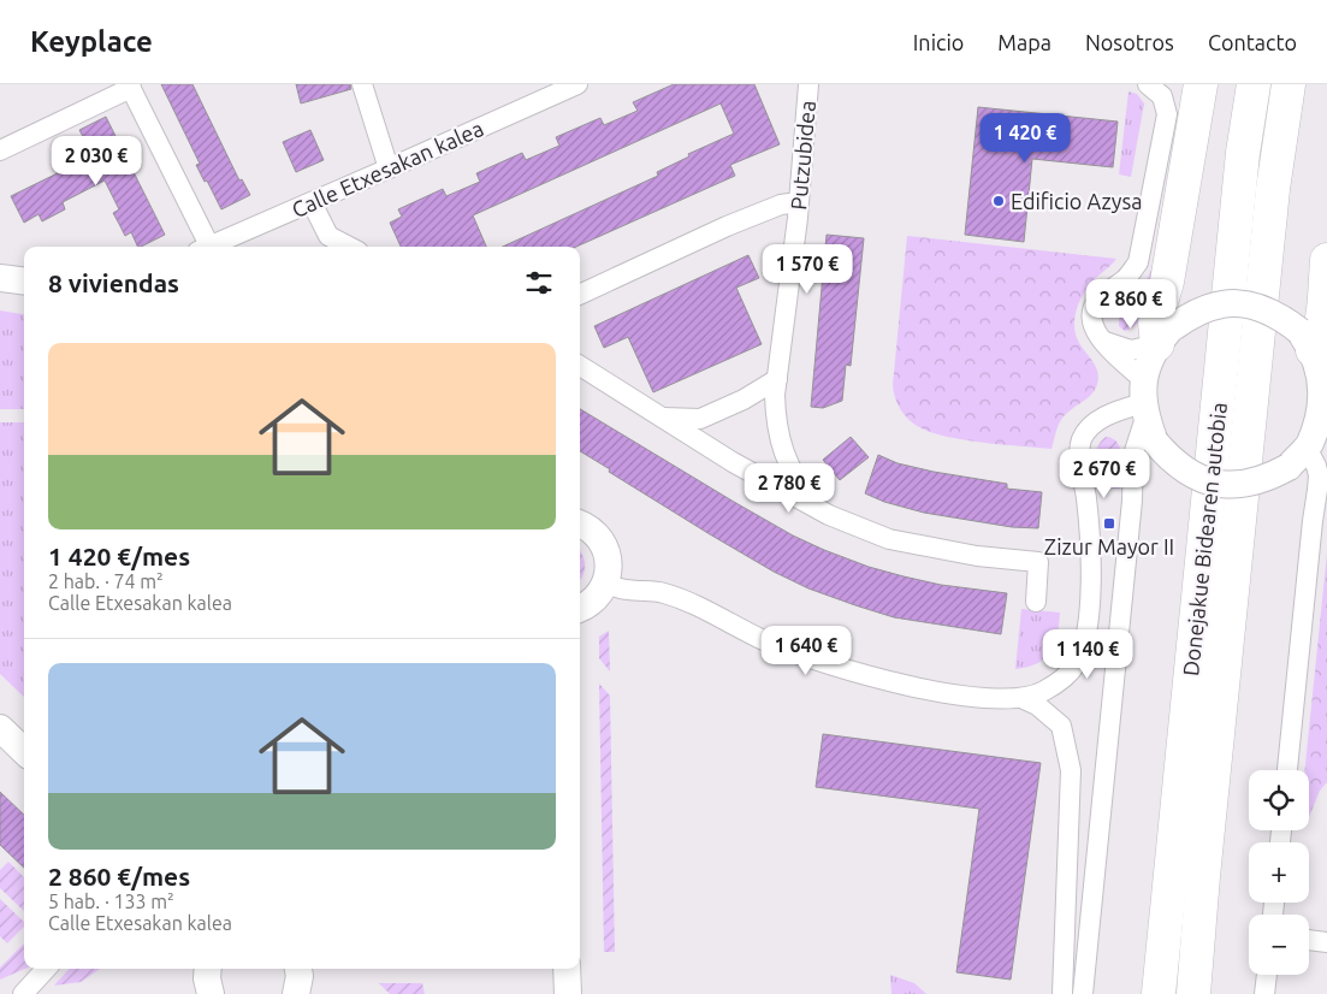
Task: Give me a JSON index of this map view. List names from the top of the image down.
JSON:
{
  "streets": {
    "highway": ["Donejakue Bidearen autobia"],
    "street": ["Putzubidea", "Calle Etxesakan kalea"]
  },
  "places": {
    "other": ["Edificio Azysa"],
    "transit": ["Zizur Mayor II"]
  },
  "page": {
    "header": "Keyplace",
    "nav": [
      "Inicio",
      "Mapa",
      "Nosotros",
      "Contacto"
    ],
    "price": [
      "1 420 €",
      "2 030 €",
      "1 570 €",
      "2 860 €",
      "2 670 €",
      "2 780 €",
      "1 640 €",
      "1 140 €"
    ],
    "heading": "8 viviendas",
    "list": [
      {
        "name": "1 420 €/mes",
        "note": "2 hab. · 74 m² · Calle Etxesakan kalea"
      },
      {
        "name": "2 860 €/mes",
        "note": "5 hab. · 133 m² · Calle Etxesakan kalea"
      }
    ],
    "map_buttons": ["+", "−"]
  }
}
